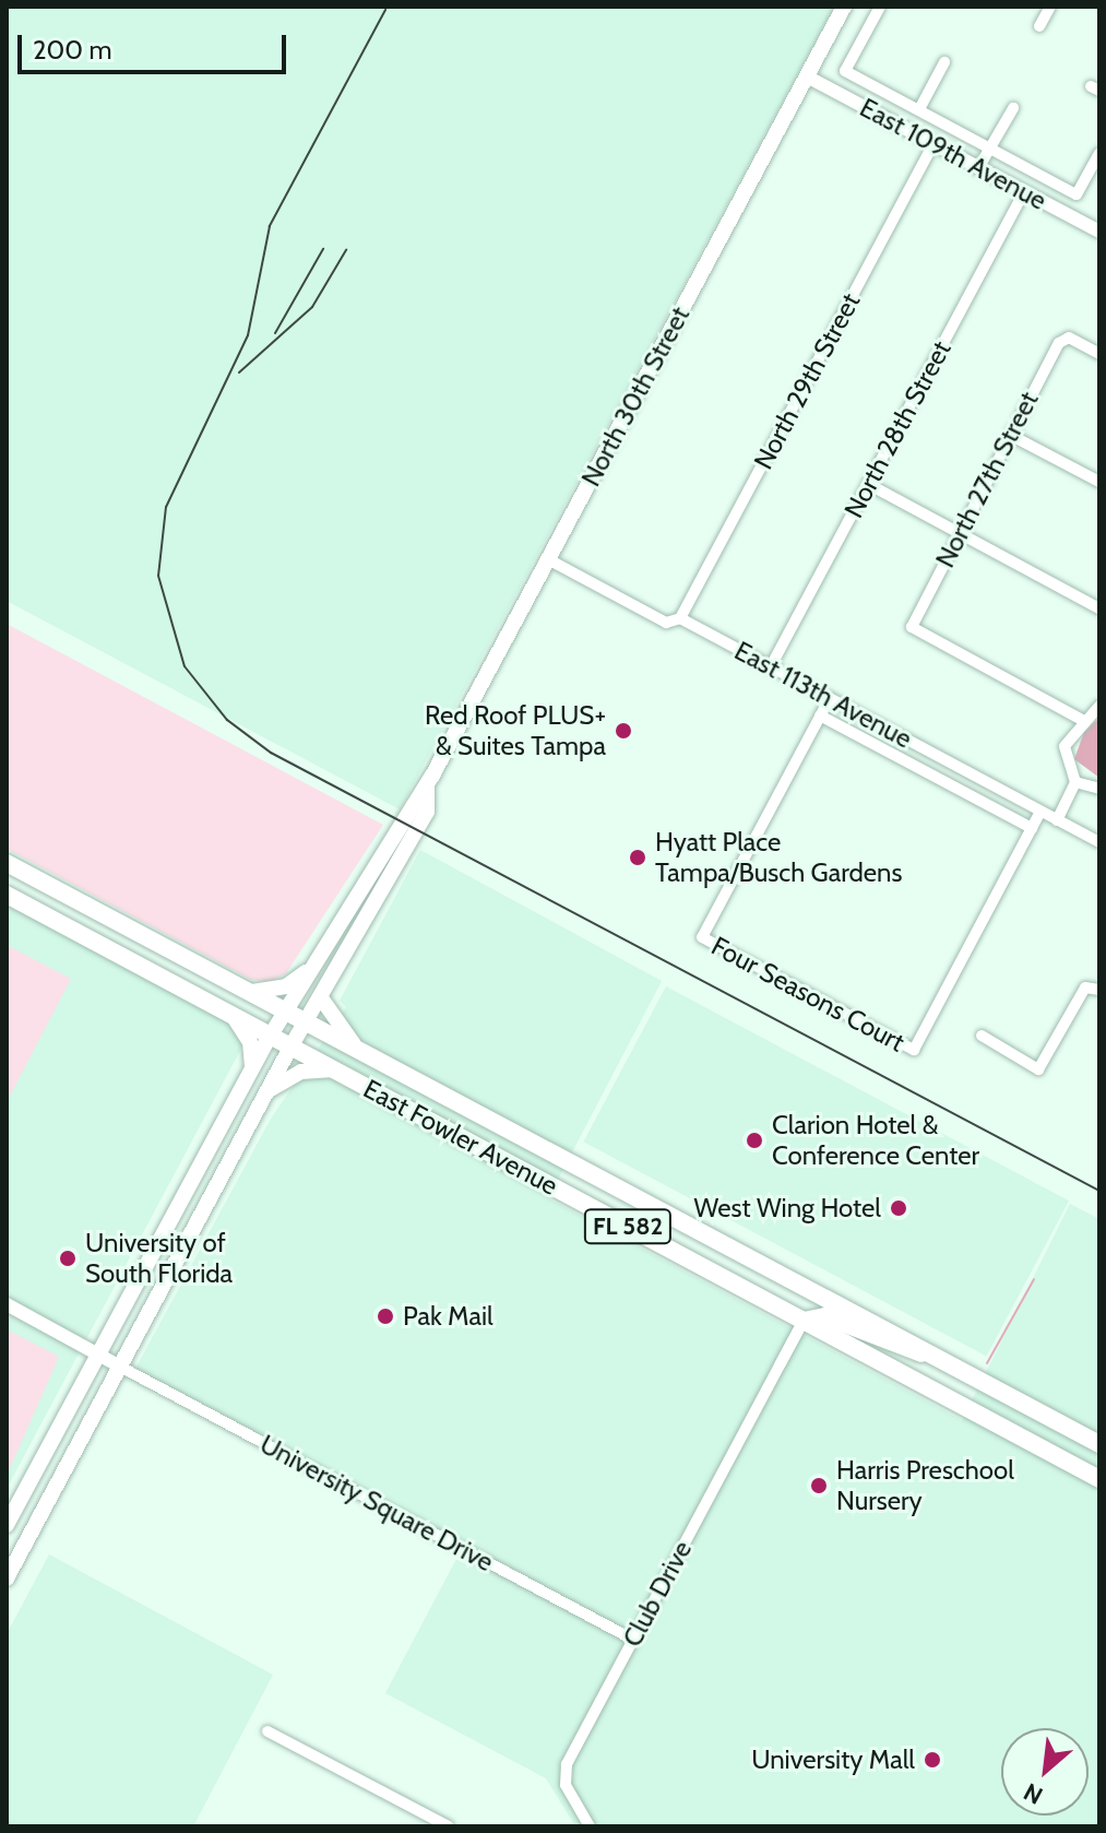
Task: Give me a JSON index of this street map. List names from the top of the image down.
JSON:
{
  "streets": {
    "main road": ["North 30th Street", "East Fowler Avenue", "FL 582"],
    "street": [
      "East 109th Avenue",
      "North 29th Street",
      "North 28th Street",
      "North 27th Street",
      "East 113th Avenue",
      "Four Seasons Court",
      "University Square Drive",
      "Club Drive"
    ]
  },
  "crossings": [
    ["East 109th Avenue", "North 29th Street"],
    ["East 109th Avenue", "North 30th Street"],
    ["East 109th Avenue", "North 28th Street"],
    ["North 29th Street", "East 113th Avenue"],
    ["North 30th Street", "East 113th Avenue"],
    ["North 30th Street", "East Fowler Avenue"],
    ["North 30th Street", "University Square Drive"],
    ["North 28th Street", "East 113th Avenue"],
    ["East 113th Avenue", "Four Seasons Court"],
    ["East Fowler Avenue", "Club Drive"],
    ["University Square Drive", "Club Drive"]
  ],
  "places": [
    "Red Roof PLUS+ & Suites Tampa",
    "Hyatt Place Tampa/Busch Gardens",
    "Clarion Hotel & Conference Center",
    "West Wing Hotel",
    "University of South Florida",
    "Pak Mail",
    "Harris Preschool Nursery",
    "University Mall"
  ],
  "scale_bar": "200 m",
  "north": "bottom left"
}
